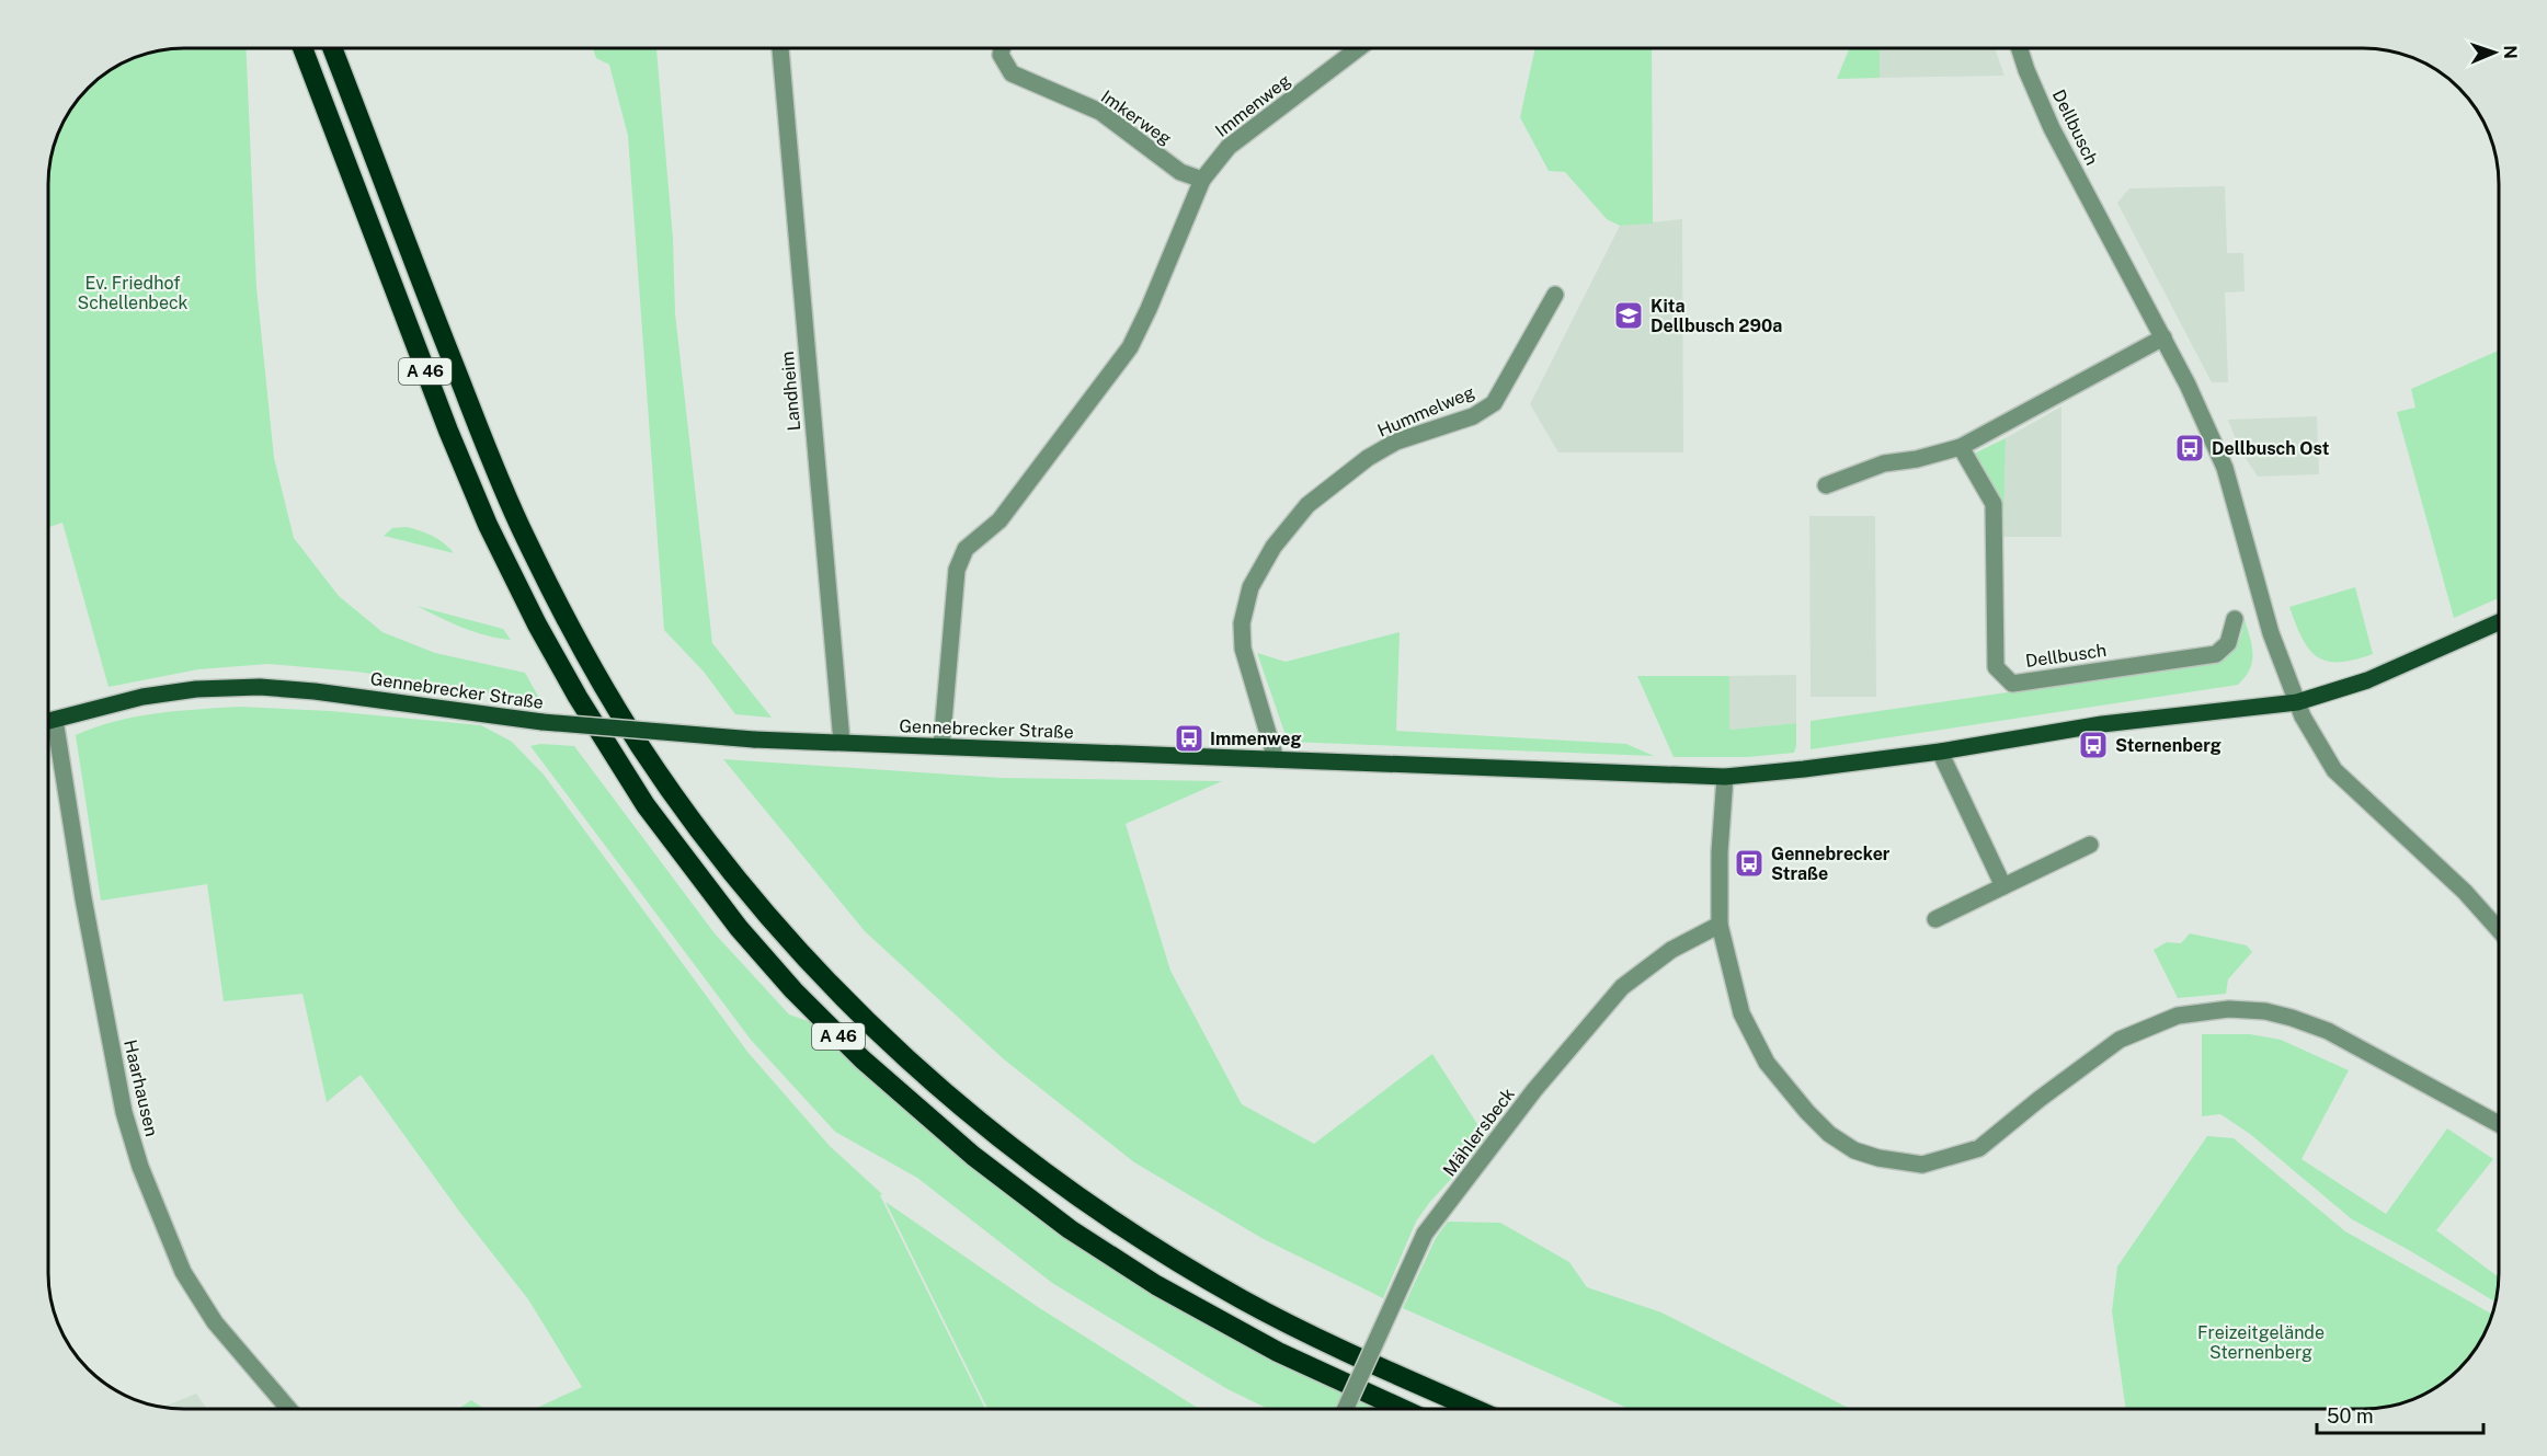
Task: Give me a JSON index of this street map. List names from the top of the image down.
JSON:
{
  "streets": {
    "highway": ["A 46"],
    "main road": ["Gennebrecker Straße"],
    "street": [
      "Immenweg",
      "Imkerweg",
      "Dellbusch",
      "Landheim",
      "Hummelweg",
      "Haarhausen",
      "Mählersbeck"
    ]
  },
  "crossings": [
    ["Immenweg", "Imkerweg"],
    ["Immenweg", "Gennebrecker Straße"],
    ["Dellbusch", "Gennebrecker Straße"],
    ["Landheim", "Gennebrecker Straße"],
    ["Hummelweg", "Gennebrecker Straße"],
    ["Gennebrecker Straße", "Haarhausen"]
  ],
  "parks": ["Ev. Friedhof Schellenbeck", "Freizeitgelände Sternenberg"],
  "places": {
    "school or university": ["Kita Dellbusch 290a"],
    "bus stop": [
      "Dellbusch Ost",
      "Immenweg",
      "Sternenberg",
      "Gennebrecker Straße"
    ]
  },
  "scale_bar": "50 m",
  "north": "right"
}
